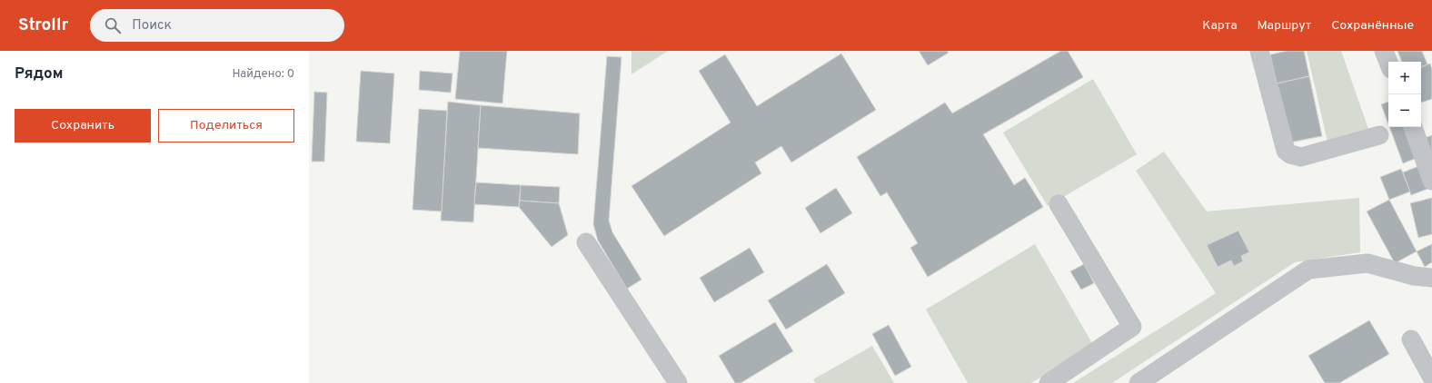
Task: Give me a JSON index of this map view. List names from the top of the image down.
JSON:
{
  "page": {
    "header": "Strollr",
    "search": "Поиск",
    "nav": ["Карта", "Маршрут", "Сохранённые"],
    "heading": ["Рядом", "Найдено: 0"],
    "map_buttons": ["+", "−"],
    "buttons": ["Сохранить", "Поделиться"]
  }
}
